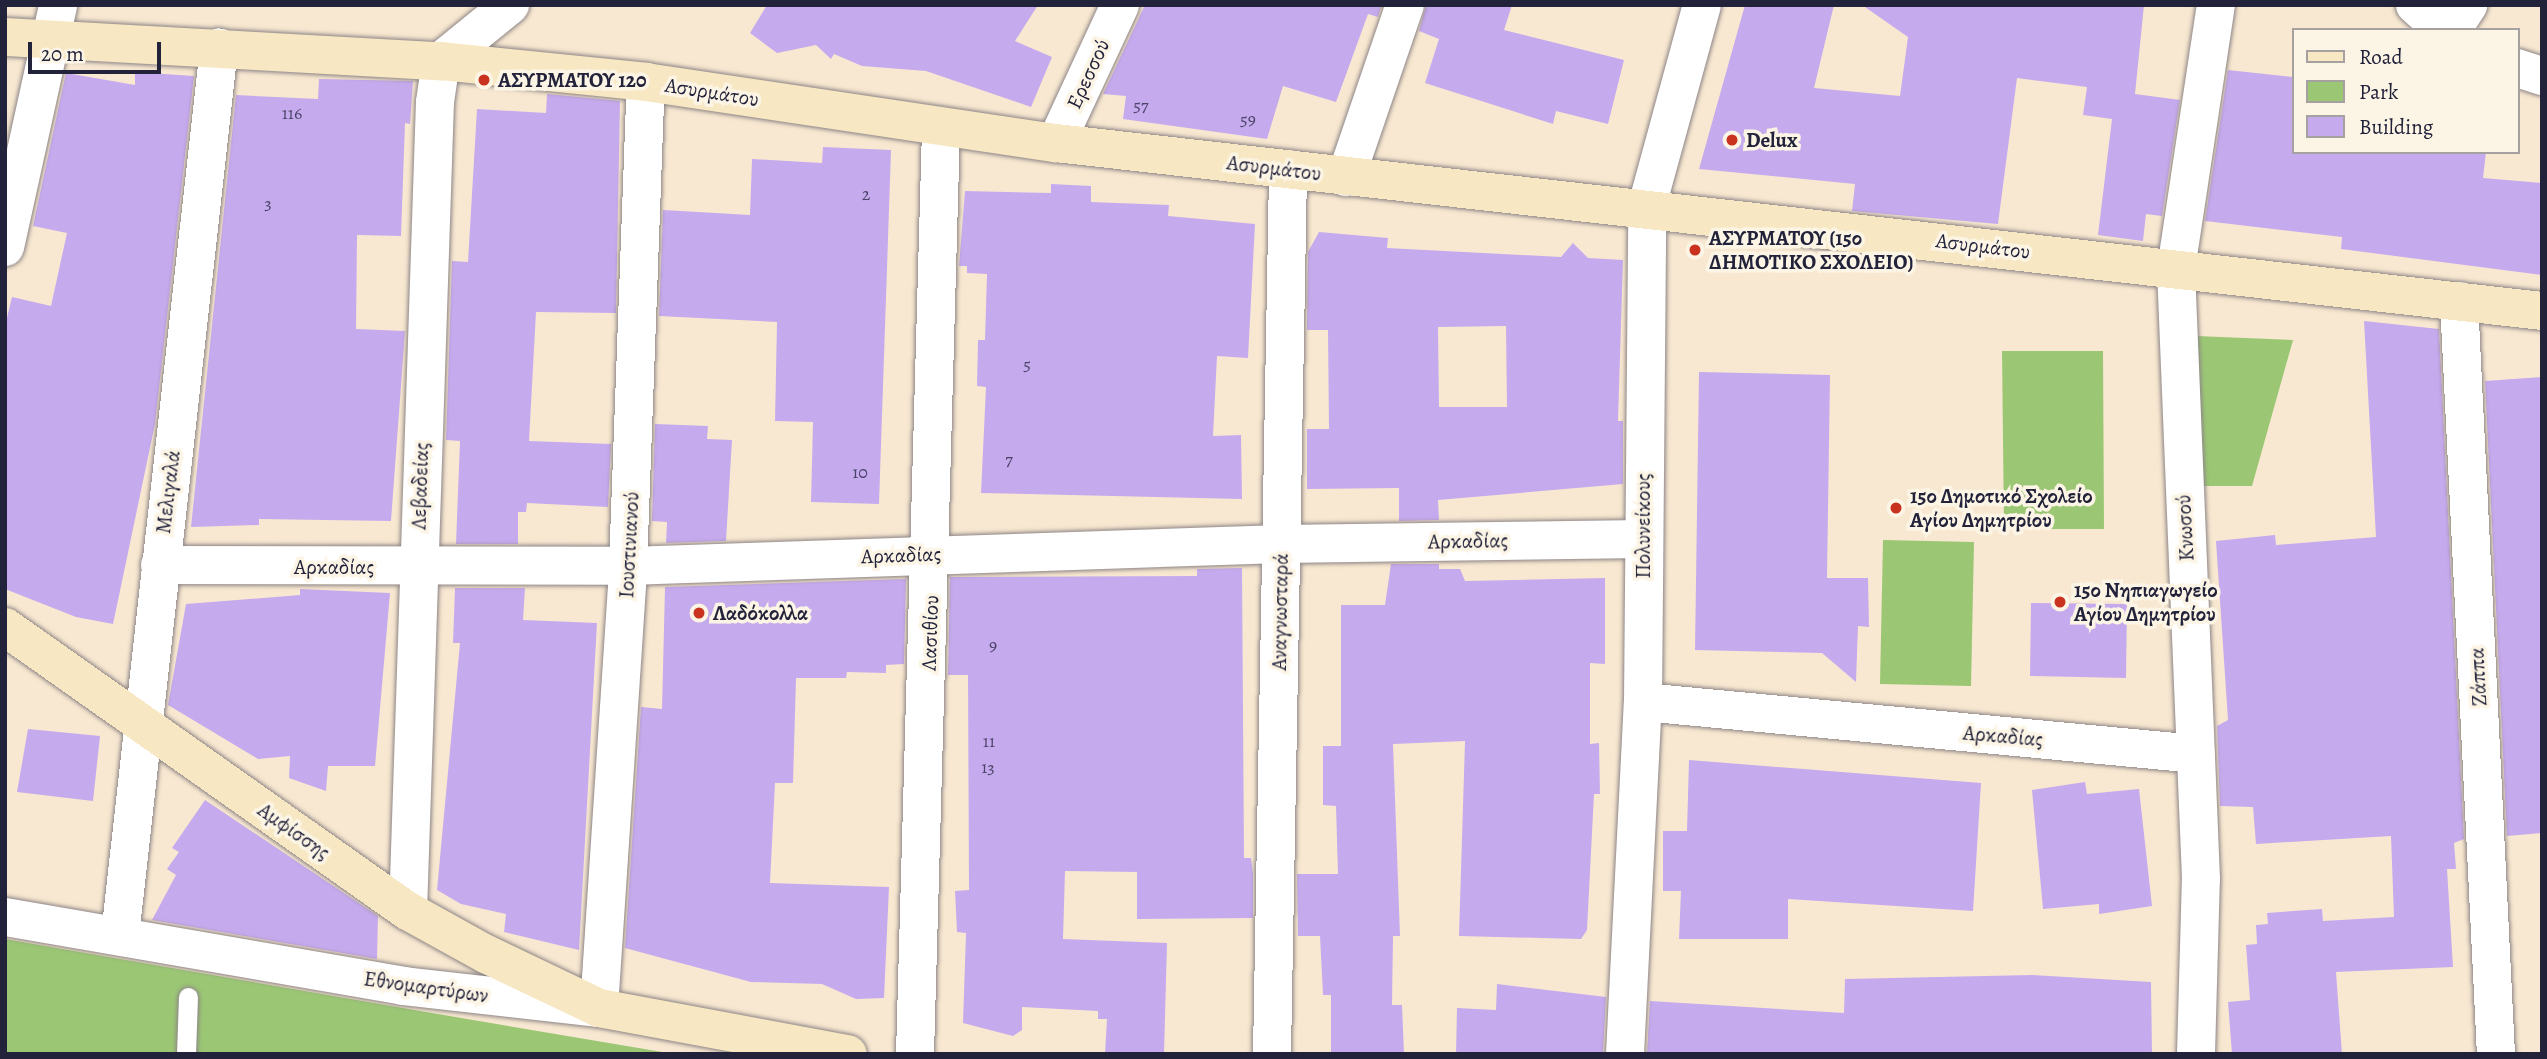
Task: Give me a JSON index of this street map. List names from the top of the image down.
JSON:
{
  "streets": {
    "street": [
      "Ερεσσού",
      "Ασυρμάτου",
      "Λεβαδείας",
      "Μελιγαλά",
      "Πολυνείκους",
      "Κνωσού",
      "Αρκαδίας",
      "Ιουστινιανού",
      "Αναγνωσταρά",
      "Λασιθίου",
      "Ζάππα",
      "Αμφίσσης",
      "Εθνομαρτύρων"
    ]
  },
  "crossings": [
    ["Ερεσσού", "Ασυρμάτου"],
    ["Ασυρμάτου", "Λεβαδείας"],
    ["Ασυρμάτου", "Μελιγαλά"],
    ["Ασυρμάτου", "Πολυνείκους"],
    ["Ασυρμάτου", "Κνωσού"],
    ["Ασυρμάτου", "Ιουστινιανού"],
    ["Ασυρμάτου", "Αναγνωσταρά"],
    ["Ασυρμάτου", "Λασιθίου"],
    ["Ασυρμάτου", "Ζάππα"],
    ["Λεβαδείας", "Αρκαδίας"],
    ["Λεβαδείας", "Αμφίσσης"],
    ["Μελιγαλά", "Αρκαδίας"],
    ["Μελιγαλά", "Αμφίσσης"],
    ["Μελιγαλά", "Εθνομαρτύρων"],
    ["Πολυνείκους", "Αρκαδίας"],
    ["Κνωσού", "Αρκαδίας"],
    ["Αρκαδίας", "Ιουστινιανού"],
    ["Αρκαδίας", "Αναγνωσταρά"],
    ["Αρκαδίας", "Λασιθίου"],
    ["Ιουστινιανού", "Αμφίσσης"],
    ["Ιουστινιανού", "Εθνομαρτύρων"],
    ["Αμφίσσης", "Εθνομαρτύρων"]
  ],
  "places": [
    "ΑΣΥΡΜΑΤΟΥ 120",
    "Delux",
    "ΑΣΥΡΜΑΤΟΥ (15ο ΔΗΜΟΤΙΚΟ ΣΧΟΛΕΙΟ)",
    "15ο Δημοτικό Σχολείο Αγίου Δημητρίου",
    "15ο Νηπιαγωγείο Αγίου Δημητρίου",
    "Λαδόκολλα"
  ],
  "house_numbers": [
    "57",
    "116",
    "59",
    "2",
    "3",
    "5",
    "7",
    "10",
    "9",
    "11",
    "13"
  ],
  "legend": ["Road", "Park", "Building"],
  "scale_bar": "20 m"
}
